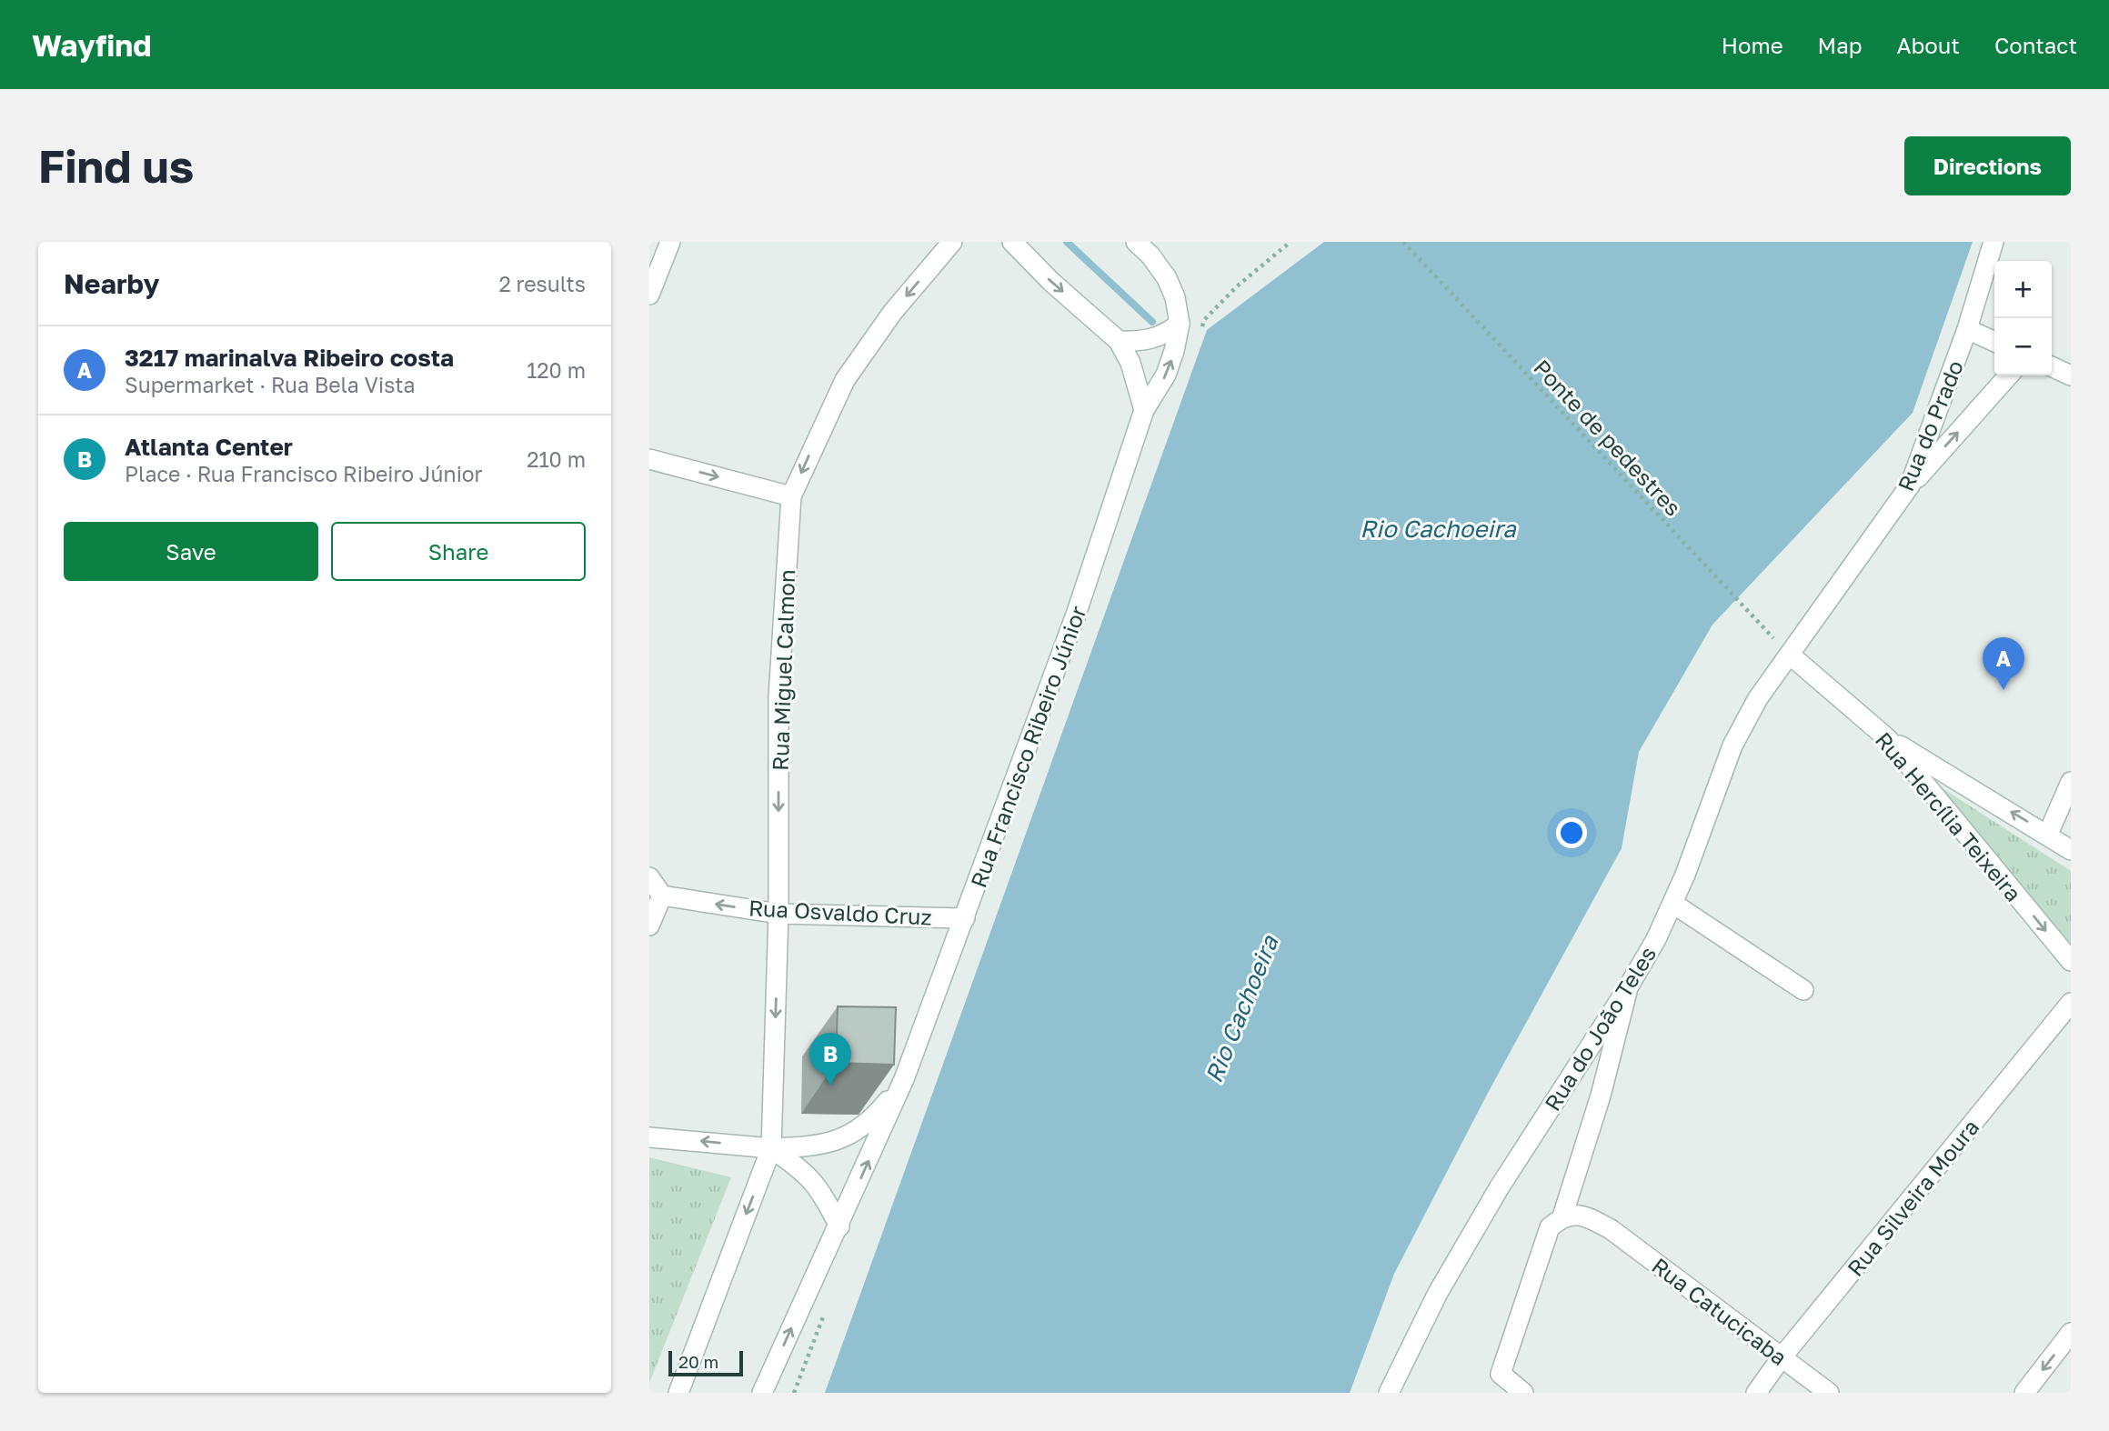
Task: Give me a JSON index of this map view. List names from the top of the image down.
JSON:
{
  "streets": {
    "main road": [
      "Rua do Prado",
      "Rua Miguel Calmon",
      "Rua Francisco Ribeiro Júnior",
      "Rua Hercília Teixeira",
      "Rua Osvaldo Cruz",
      "Rua do João Teles",
      "Rua Silveira Moura",
      "Rua Catucicaba"
    ],
    "path": ["Ponte de pedestres"]
  },
  "crossings": [
    ["Rua do Prado", "Ponte de pedestres"],
    ["Rua do Prado", "Rua Hercília Teixeira"],
    ["Rua do Prado", "Rua do João Teles"],
    ["Ponte de pedestres", "Rua Hercília Teixeira"],
    ["Ponte de pedestres", "Rua do João Teles"],
    ["Rua Miguel Calmon", "Rua Francisco Ribeiro Júnior"],
    ["Rua Miguel Calmon", "Rua Osvaldo Cruz"],
    ["Rua Francisco Ribeiro Júnior", "Rua Osvaldo Cruz"],
    ["Rua Hercília Teixeira", "Rua do João Teles"],
    ["Rua Silveira Moura", "Rua Catucicaba"]
  ],
  "one_way": ["Rua Miguel Calmon", "Rua Osvaldo Cruz"],
  "water": ["Rio Cachoeira"],
  "scale_bar": "20 m",
  "page": {
    "header": "Wayfind",
    "nav": [
      "Home",
      "Map",
      "About",
      "Contact"
    ],
    "buttons": [
      "Directions",
      ["Save", "Share"]
    ],
    "title": "Find us",
    "heading": ["Nearby", "2 results"],
    "map_buttons": ["+", "−"],
    "list": [
      {
        "mark": "A",
        "name": "3217 marinalva Ribeiro costa",
        "note": "Supermarket · Rua Bela Vista",
        "value": "120 m"
      },
      {
        "mark": "B",
        "name": "Atlanta Center",
        "note": "Place · Rua Francisco Ribeiro Júnior",
        "value": "210 m"
      }
    ],
    "pins": ["A", "B"],
    "scale": "20 m"
  }
}
